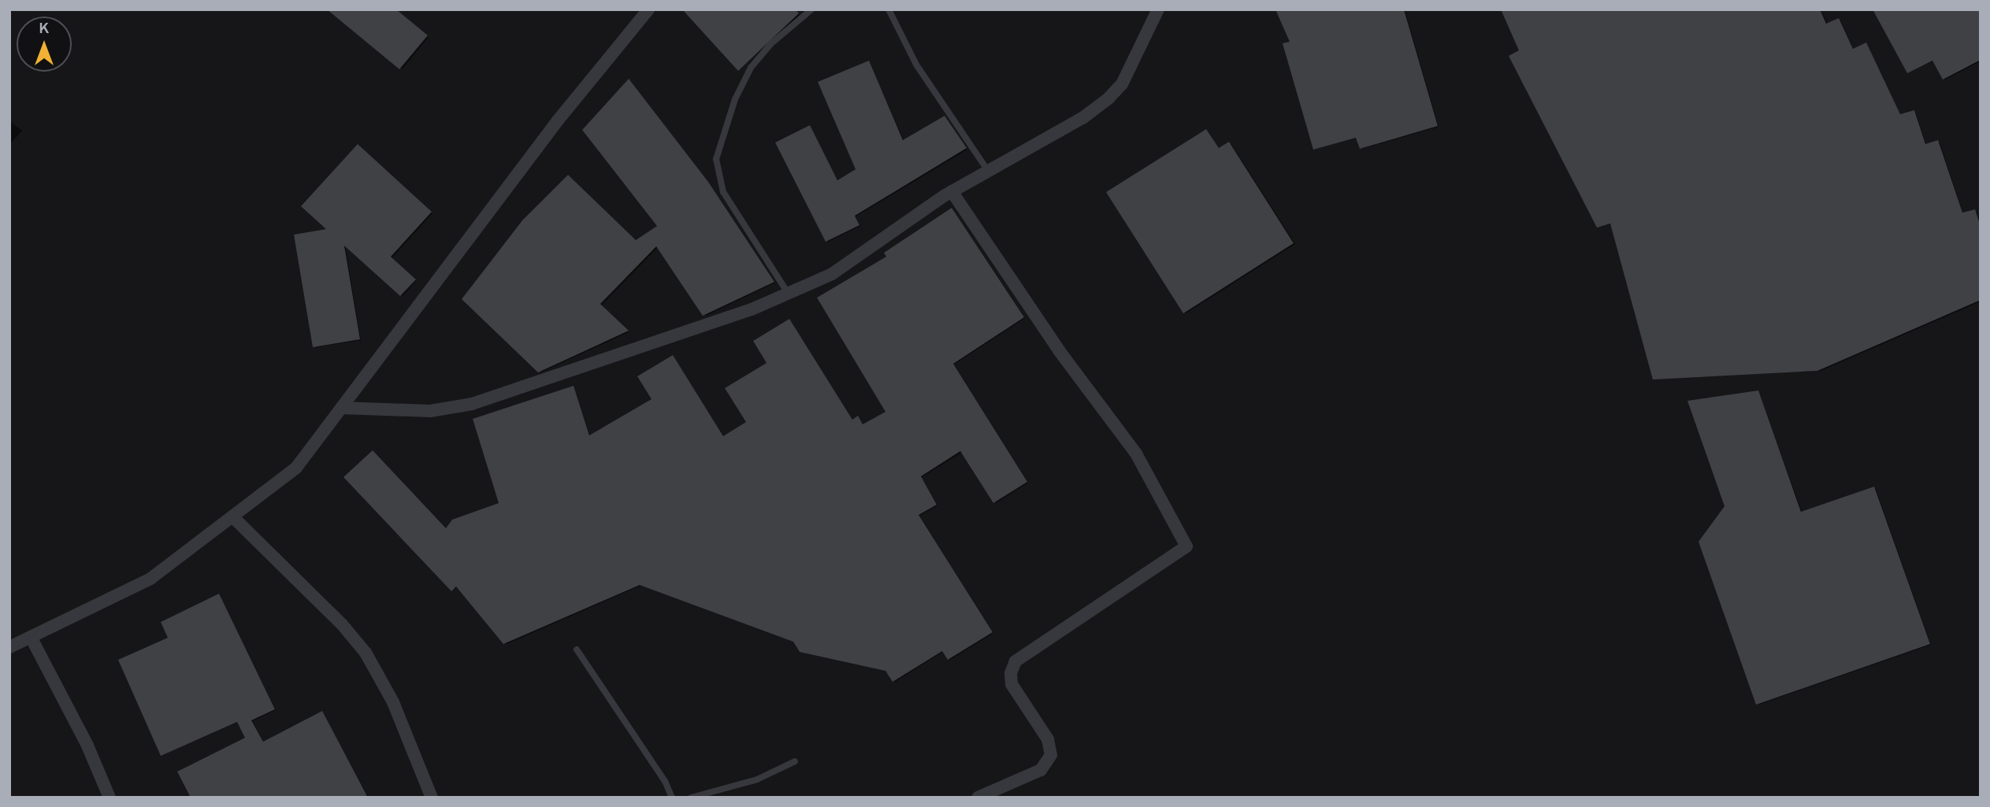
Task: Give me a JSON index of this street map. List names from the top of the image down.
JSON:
{
  "north": "top"
}
